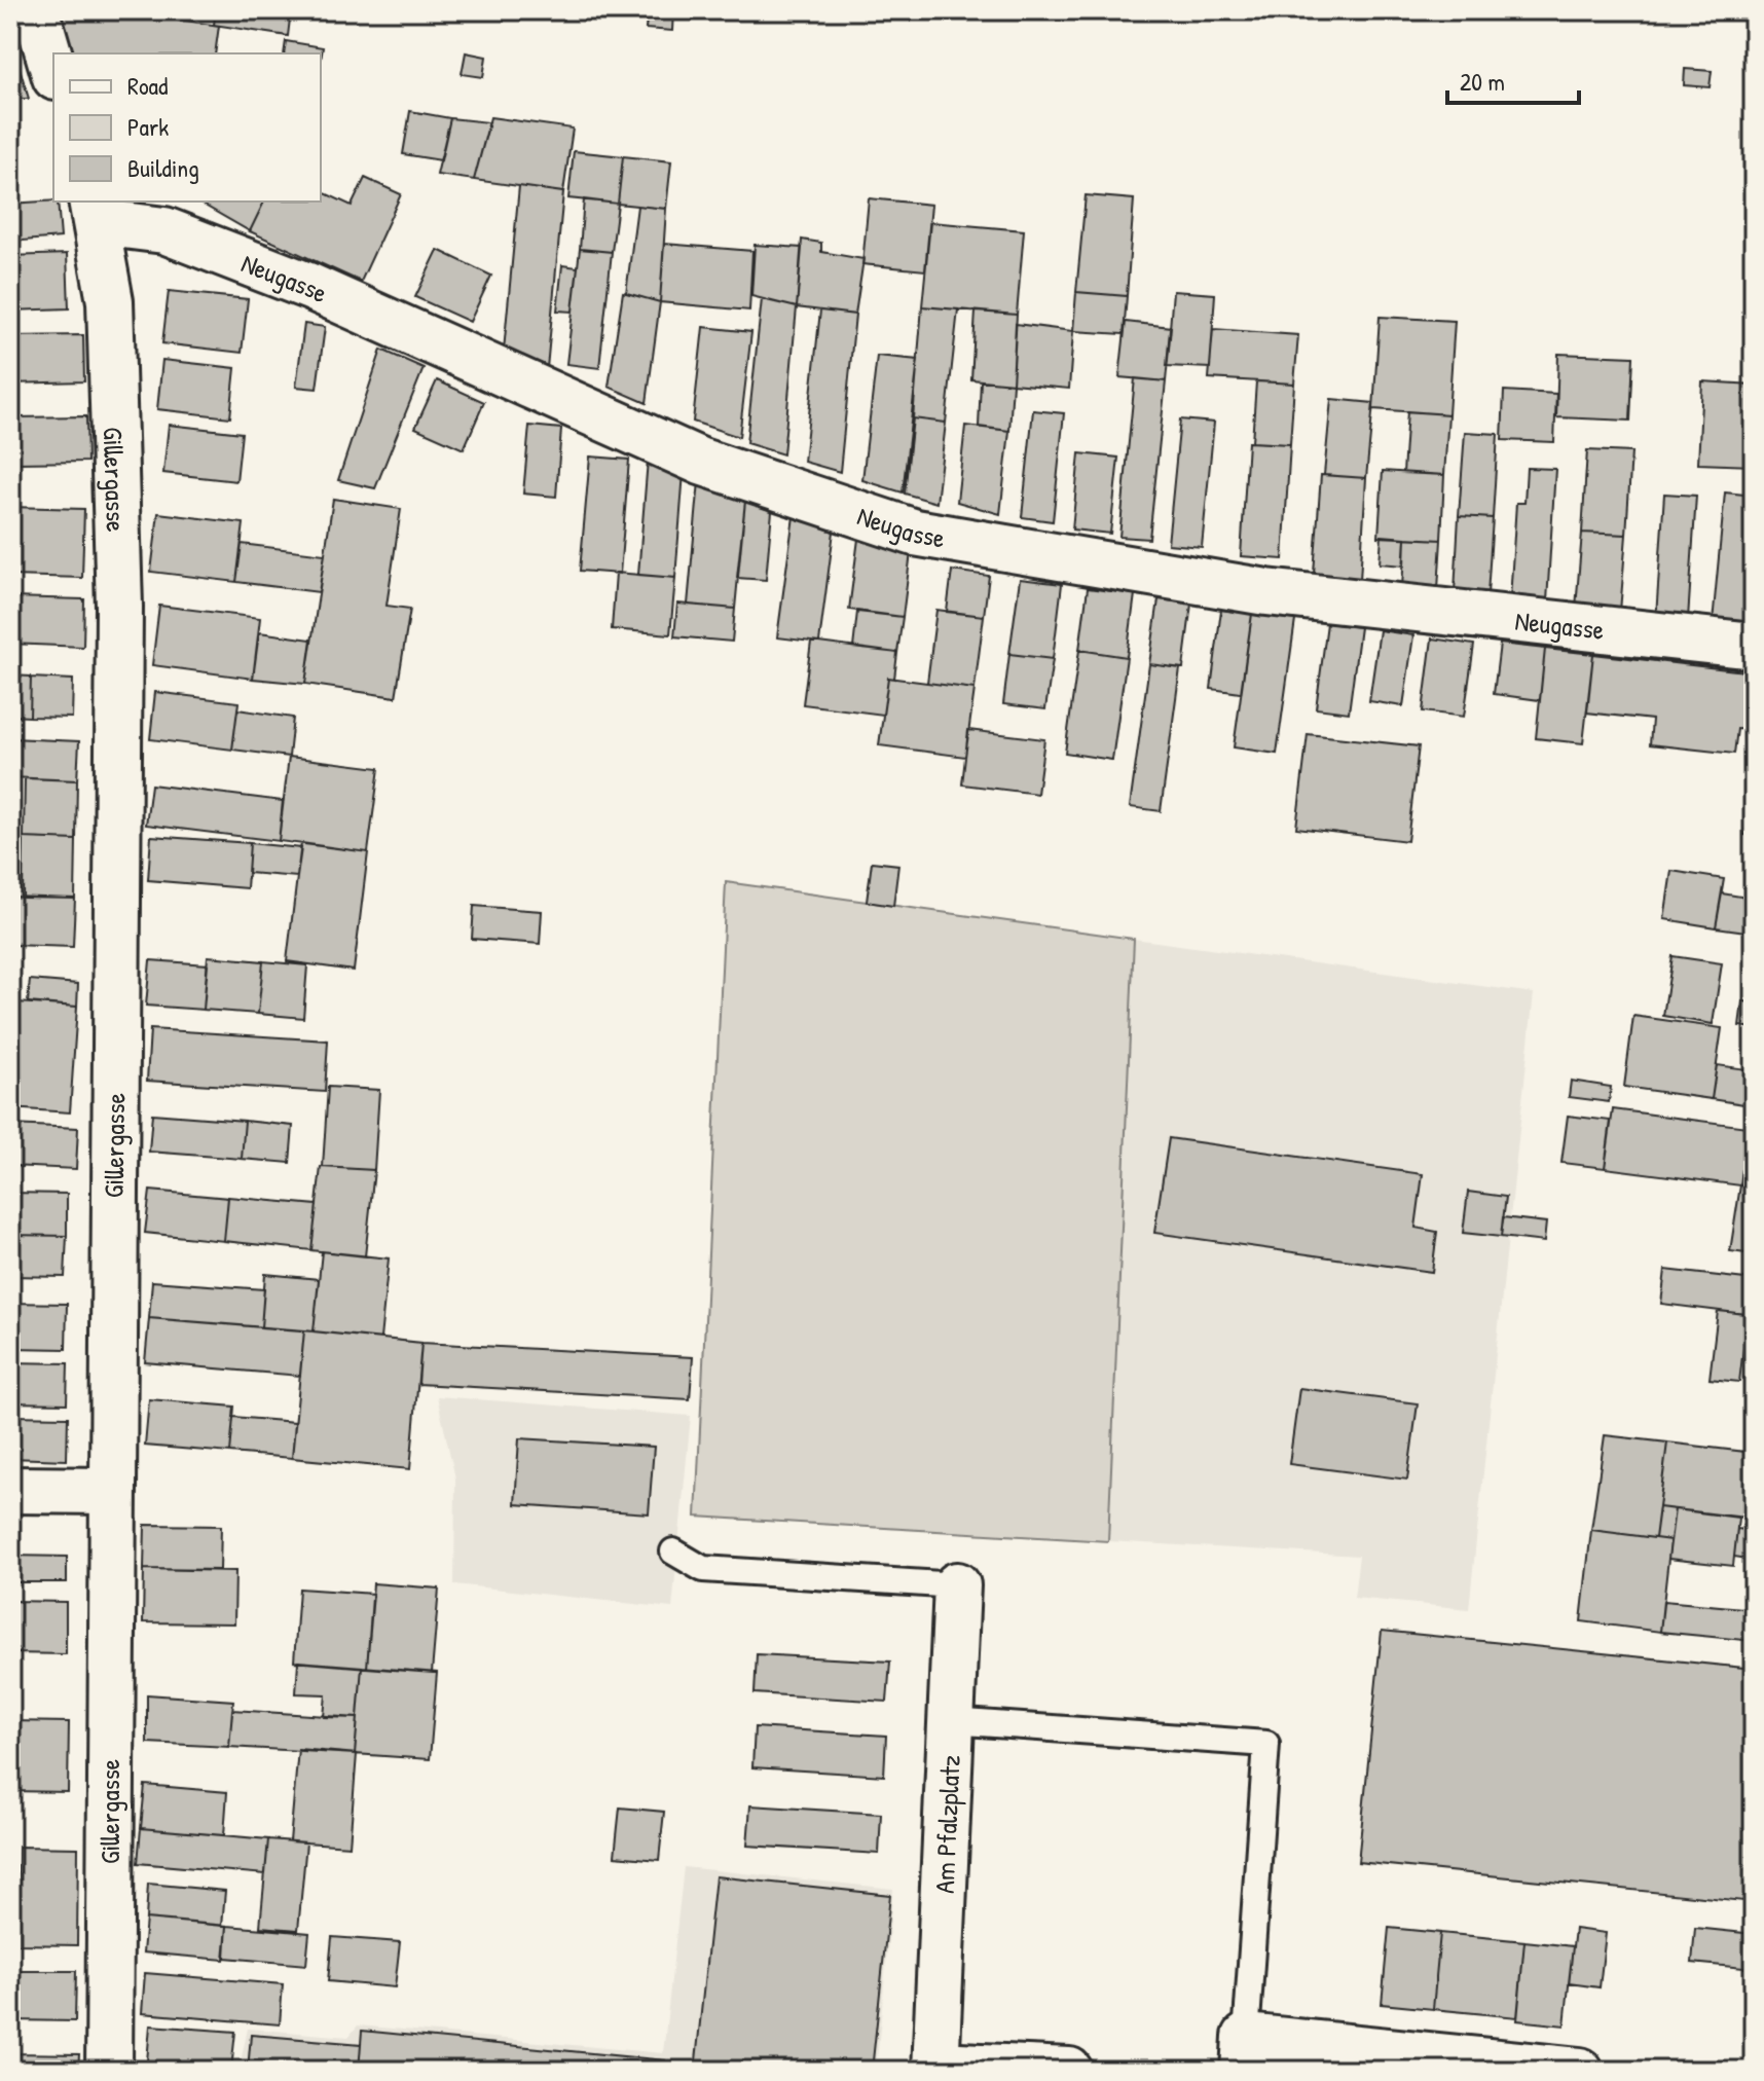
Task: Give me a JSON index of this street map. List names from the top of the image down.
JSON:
{
  "streets": {
    "street": ["Neugasse", "Gillergasse", "Am Pfalzplatz"]
  },
  "crossings": [
    ["Neugasse", "Gillergasse"]
  ],
  "legend": ["Road", "Park", "Building"],
  "scale_bar": "20 m"
}
